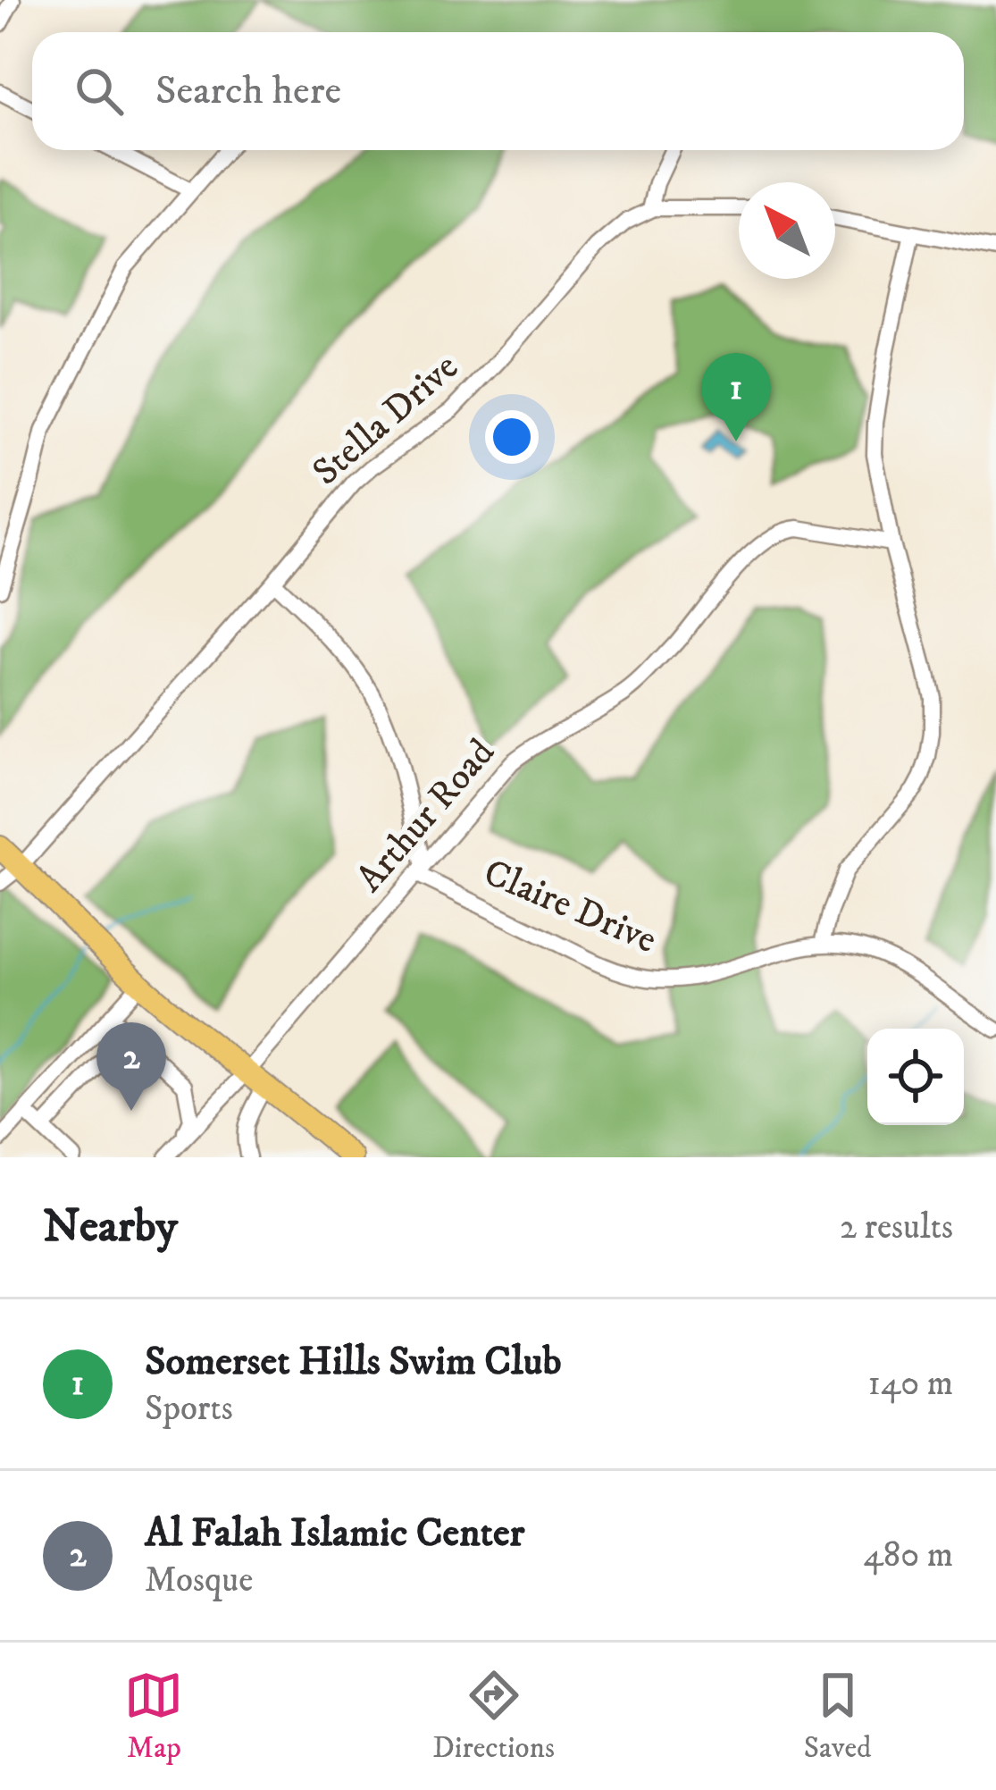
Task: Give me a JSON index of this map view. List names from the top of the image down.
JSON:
{
  "streets": {
    "street": ["Stella Drive", "Arthur Road", "Claire Drive"]
  },
  "crossings": [
    ["Arthur Road", "Claire Drive"]
  ],
  "north": "top left",
  "page": {
    "search": "Search here",
    "pins": ["1", "2"],
    "heading": ["Nearby", "2 results"],
    "list": [
      {
        "mark": "1",
        "name": "Somerset Hills Swim Club",
        "note": "Sports",
        "value": "140 m"
      },
      {
        "mark": "2",
        "name": "Al Falah Islamic Center",
        "note": "Mosque",
        "value": "480 m"
      }
    ],
    "nav": ["Map", "Directions", "Saved"]
  }
}
